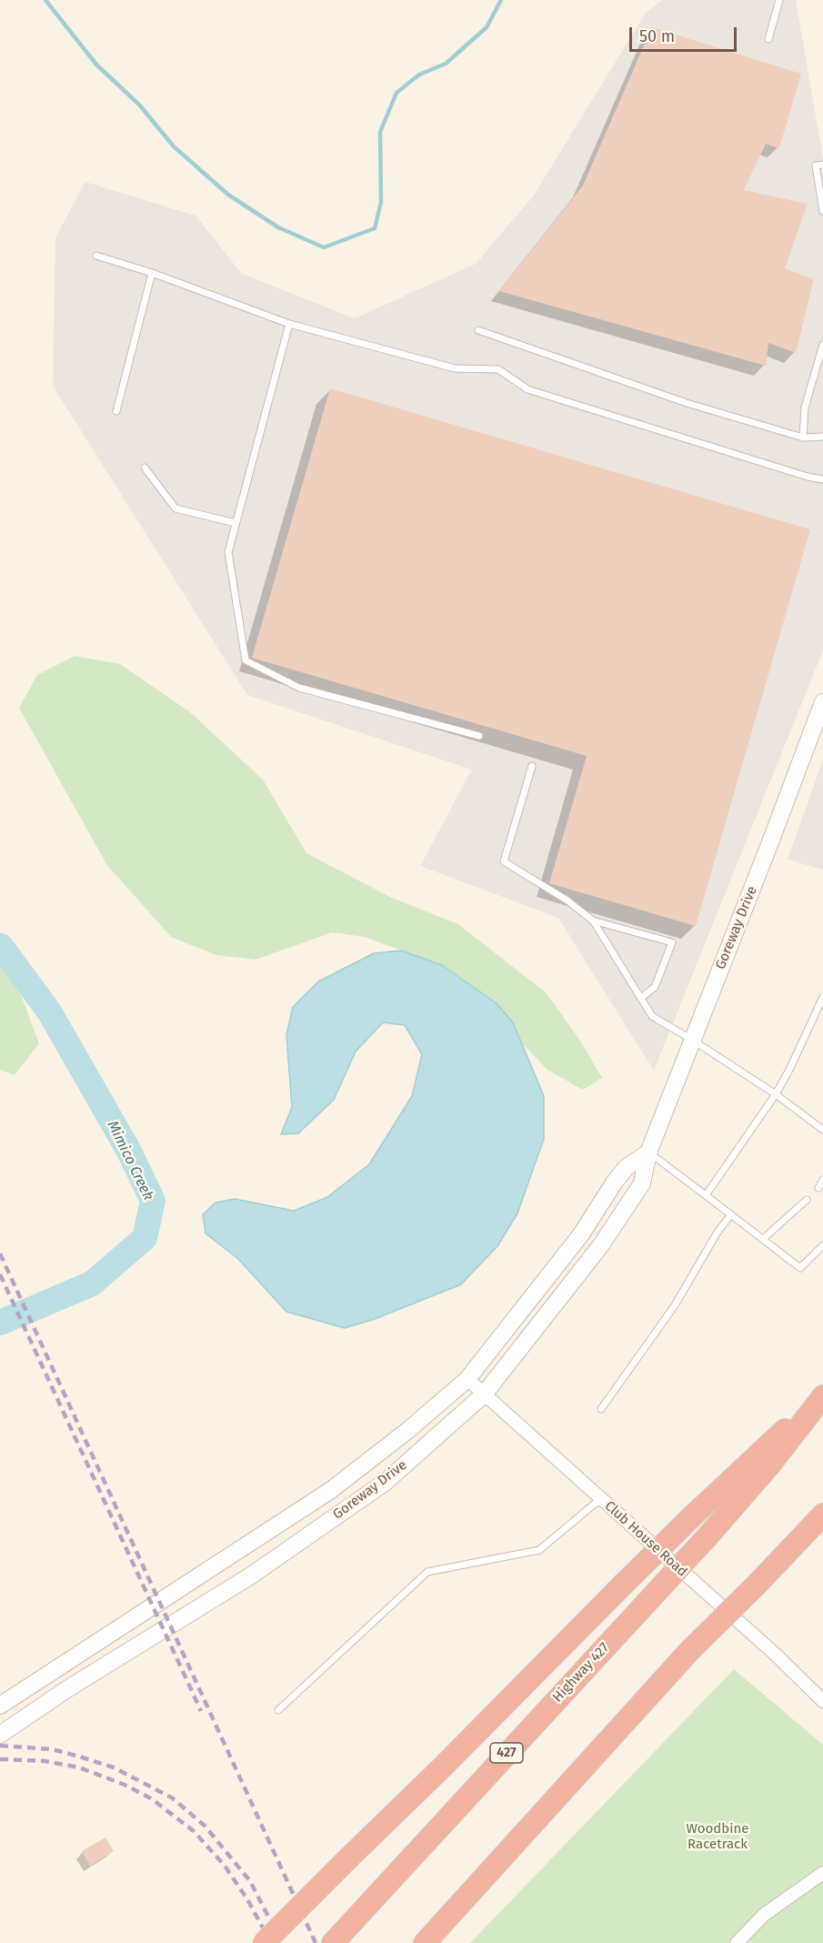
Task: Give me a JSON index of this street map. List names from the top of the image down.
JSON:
{
  "streets": {
    "highway": ["Highway 427", "427"],
    "main road": ["Goreway Drive"],
    "street": ["Club House Road"]
  },
  "crossings": [
    ["Goreway Drive", "Club House Road"]
  ],
  "water": ["Mimico Creek"],
  "parks": ["Woodbine Racetrack"],
  "scale_bar": "50 m"
}
